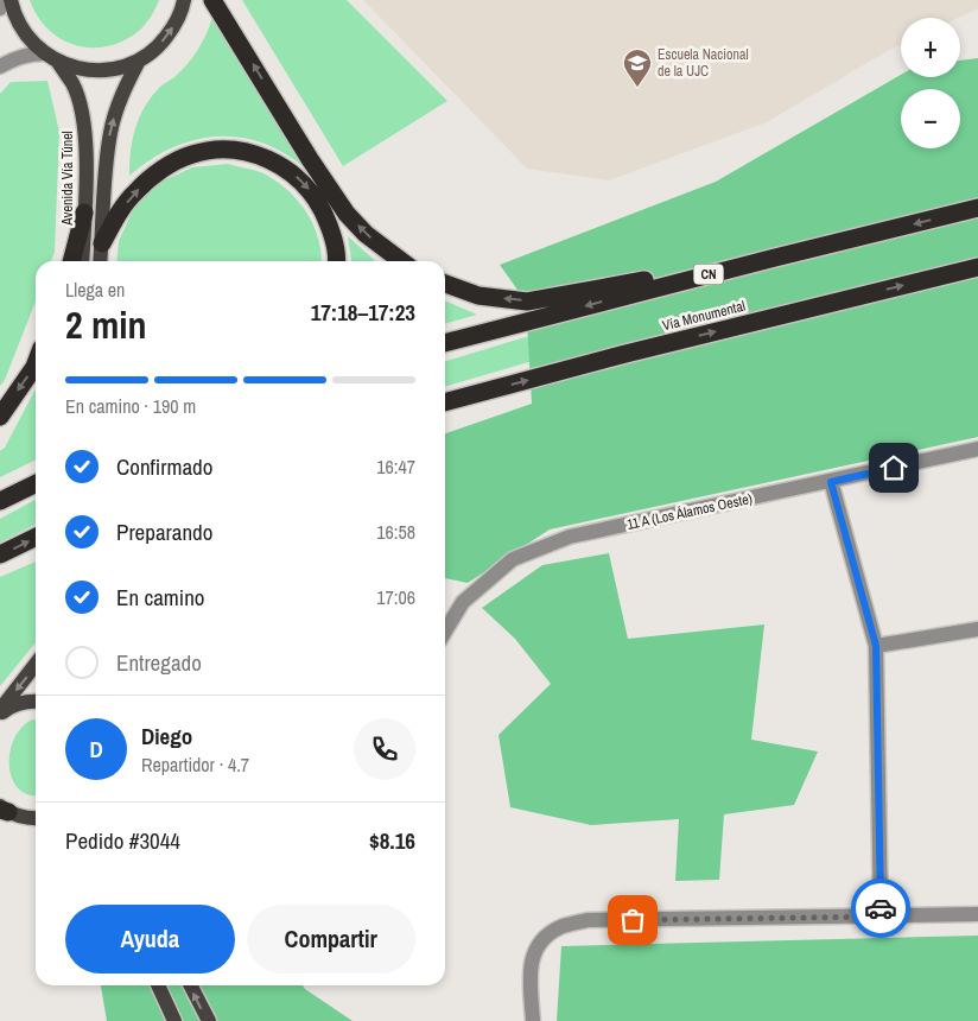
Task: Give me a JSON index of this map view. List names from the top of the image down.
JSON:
{
  "streets": {
    "highway": ["CN", "Vía Monumental"],
    "main road": ["Avenida Vía Túnel"],
    "street": ["11 A (Los Álamos Oeste)"]
  },
  "places": {
    "school or university": ["Escuela Nacional de la UJC"]
  },
  "page": {
    "map_buttons": ["+", "−"],
    "heading": ["2 min", "Llega en", "17:18–17:23"],
    "panel": [
      "Diego",
      "Repartidor · 4.7",
      "Pedido #3044",
      "$8.16"
    ],
    "bar": "En camino · 190 m",
    "list": [
      ["Confirmado", "16:47"],
      ["Preparando", "16:58"],
      ["En camino", "17:06"],
      "Entregado"
    ],
    "round": "D",
    "buttons": ["Ayuda", "Compartir"]
  }
}
